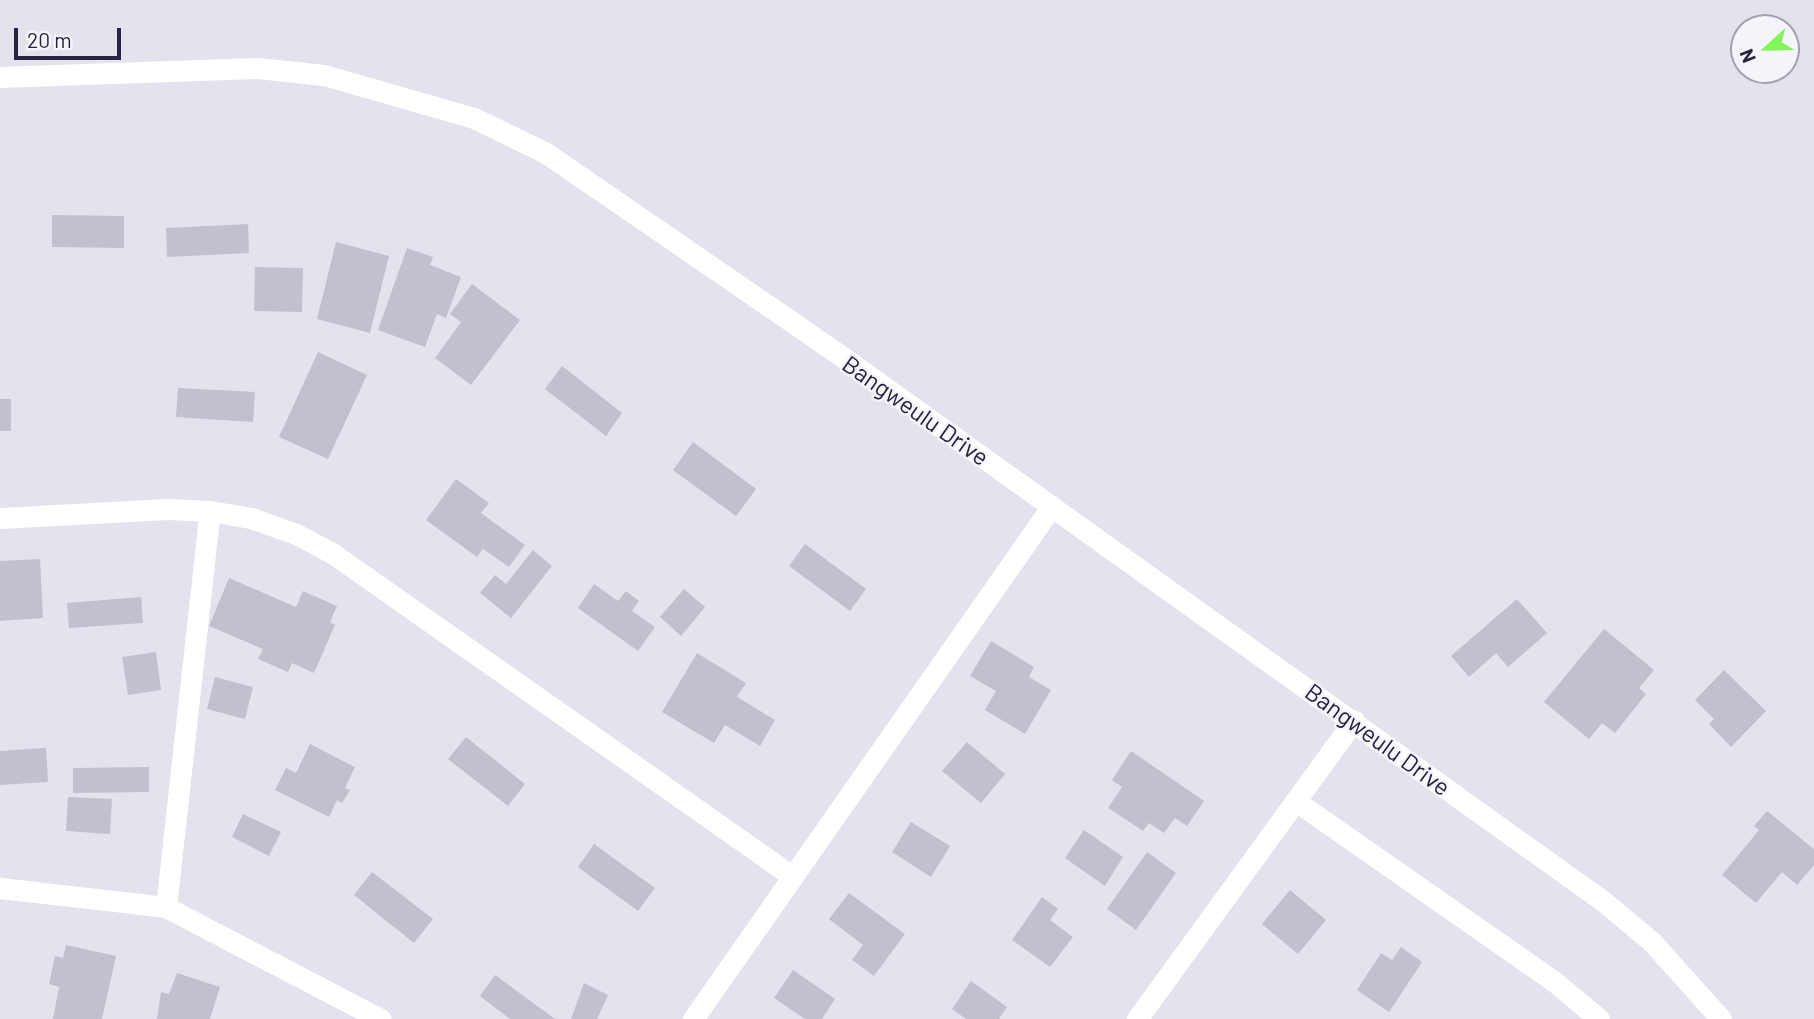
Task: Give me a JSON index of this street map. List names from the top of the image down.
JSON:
{
  "streets": {
    "street": ["Bangweulu Drive"]
  },
  "scale_bar": "20 m",
  "north": "left"
}
